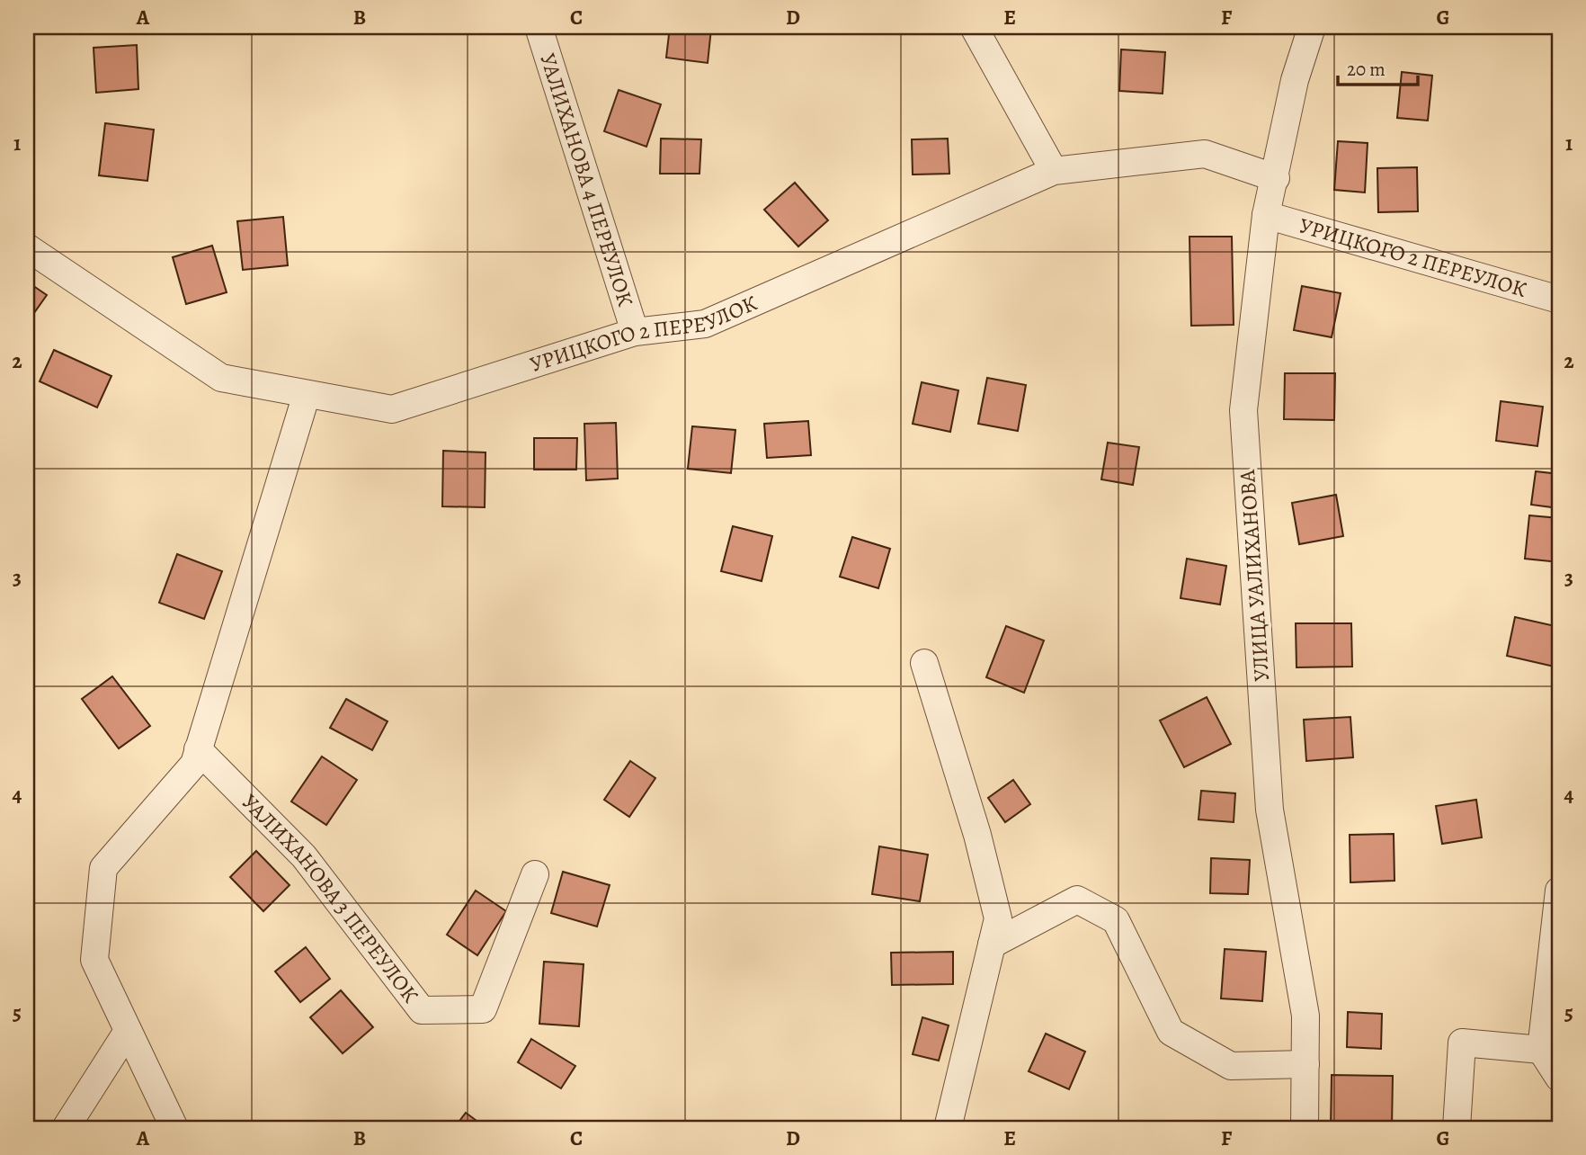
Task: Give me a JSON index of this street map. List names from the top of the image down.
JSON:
{
  "streets": {
    "street": [
      "УАЛИХАНОВА 4 ПЕРЕУЛОК",
      "УРИЦКОГО 2 ПЕРЕУЛОК",
      "УЛИЦА УАЛИХАНОВА",
      "УАЛИХАНОВА 3 ПЕРЕУЛОК"
    ]
  },
  "crossings": [
    ["УАЛИХАНОВА 4 ПЕРЕУЛОК", "УРИЦКОГО 2 ПЕРЕУЛОК"],
    ["УРИЦКОГО 2 ПЕРЕУЛОК", "УЛИЦА УАЛИХАНОВА"]
  ],
  "scale_bar": "20 m",
  "grid": {
    "columns": [
      "A",
      "B",
      "C",
      "D",
      "E",
      "F",
      "G"
    ],
    "rows": [
      "1",
      "2",
      "3",
      "4",
      "5"
    ]
  }
}
